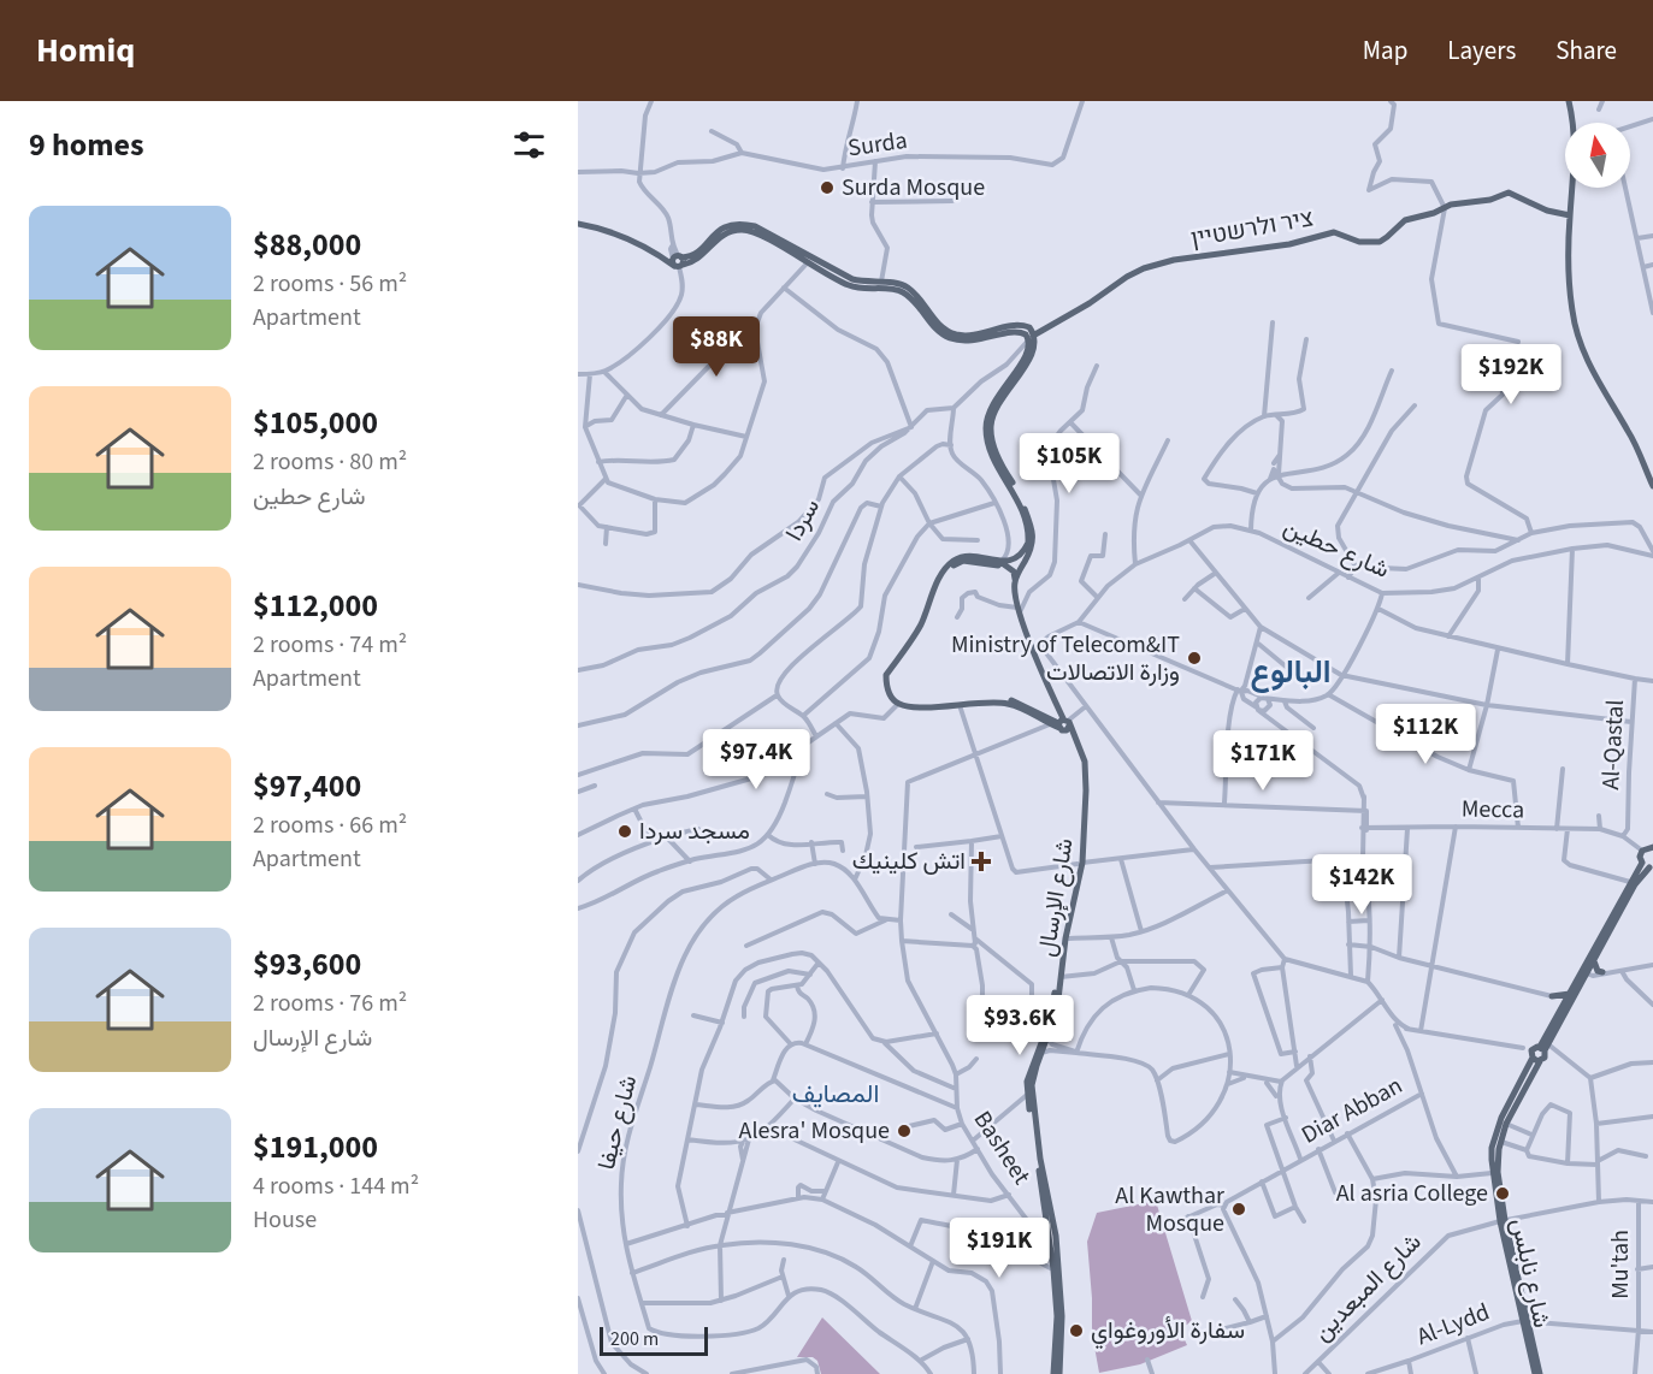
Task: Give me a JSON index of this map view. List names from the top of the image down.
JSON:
{
  "streets": {
    "main road": ["ציר ולרשטיין", "شارع الإرسال", "شارع نابلس"],
    "street": [
      "Surda",
      "سردا",
      "شارع حطين",
      "Al-Qastal",
      "Mecca",
      "Diar Abban",
      "شارع حيفا",
      "Basheet",
      "Mu'tah",
      "شارع المبعدين",
      "Al-Lydd"
    ]
  },
  "crossings": [
    ["ציר ולרשטיין", "سردا"],
    ["Al-Qastal", "Mecca"],
    ["Mu'tah", "شارع المبعدين"],
    ["Mu'tah", "Al-Lydd"],
    ["شارع نابلس", "شارع المبعدين"],
    ["شارع نابلس", "Al-Lydd"]
  ],
  "districts": ["البالوع", "المصايف"],
  "places": {
    "other": [
      "Surda Mosque",
      "Ministry of Telecom&IT وزارة الاتصالات",
      "مسجد سردا",
      "Alesra' Mosque",
      "Al asria College",
      "Al Kawthar Mosque",
      "سفارة الأوروغواي"
    ],
    "health": ["اتش كلينيك"]
  },
  "scale_bar": "200 m",
  "north": "top",
  "page": {
    "header": "Homiq",
    "nav": ["Map", "Layers", "Share"],
    "heading": "9 homes",
    "list": [
      {
        "name": "$88,000",
        "note": "2 rooms · 56 m² · Apartment"
      },
      {
        "name": "$105,000",
        "note": "2 rooms · 80 m² · شارع حطين"
      },
      {
        "name": "$112,000",
        "note": "2 rooms · 74 m² · Apartment"
      },
      {
        "name": "$97,400",
        "note": "2 rooms · 66 m² · Apartment"
      },
      {
        "name": "$93,600",
        "note": "2 rooms · 76 m² · شارع الإرسال"
      },
      {
        "name": "$191,000",
        "note": "4 rooms · 144 m² · House"
      }
    ],
    "price": [
      "$88K",
      "$192K",
      "$105K",
      "$112K",
      "$97.4K",
      "$171K",
      "$142K",
      "$93.6K",
      "$191K"
    ],
    "scale": "200 m"
  }
}
